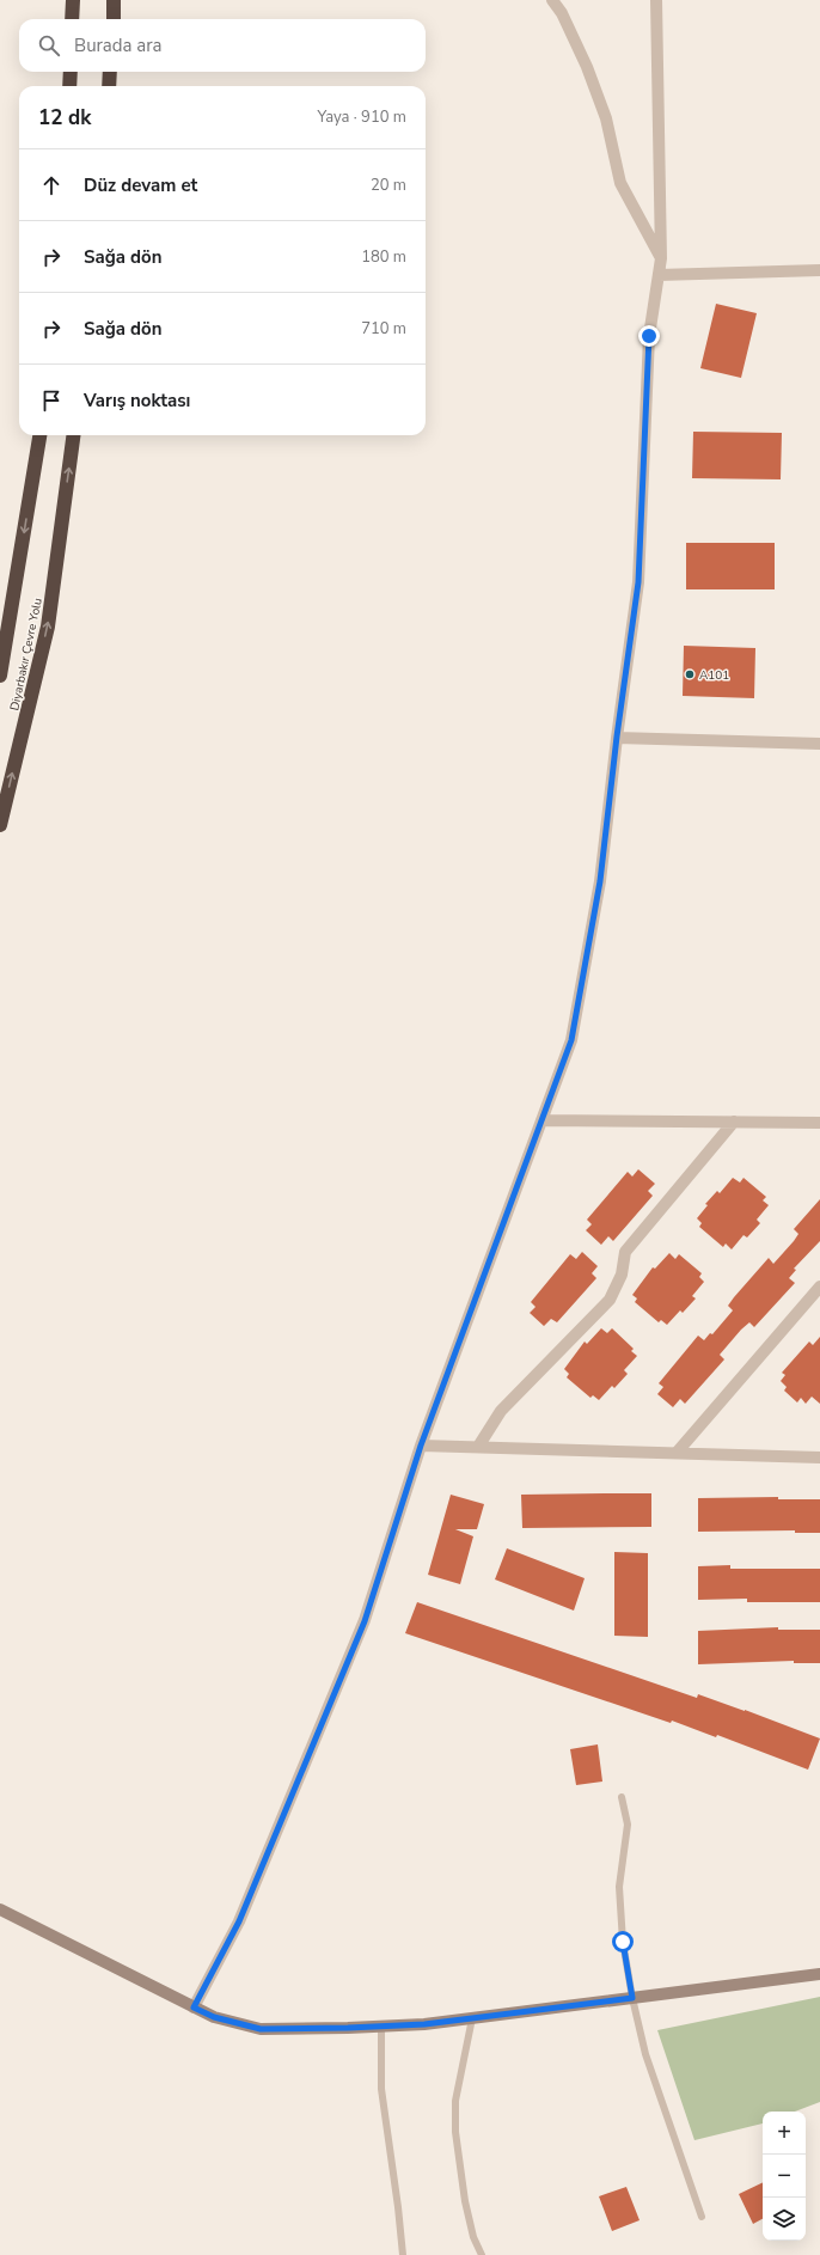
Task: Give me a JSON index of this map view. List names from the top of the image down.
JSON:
{
  "streets": {
    "highway": ["Diyarbakır Çevre Yolu"]
  },
  "places": ["A101"],
  "page": {
    "search": "Burada ara",
    "heading": ["12 dk", "Yaya · 910 m"],
    "list": [
      ["Düz devam et", "20 m"],
      ["Sağa dön", "180 m"],
      ["Sağa dön", "710 m"],
      "Varış noktası"
    ],
    "map_buttons": ["+", "−"]
  }
}
